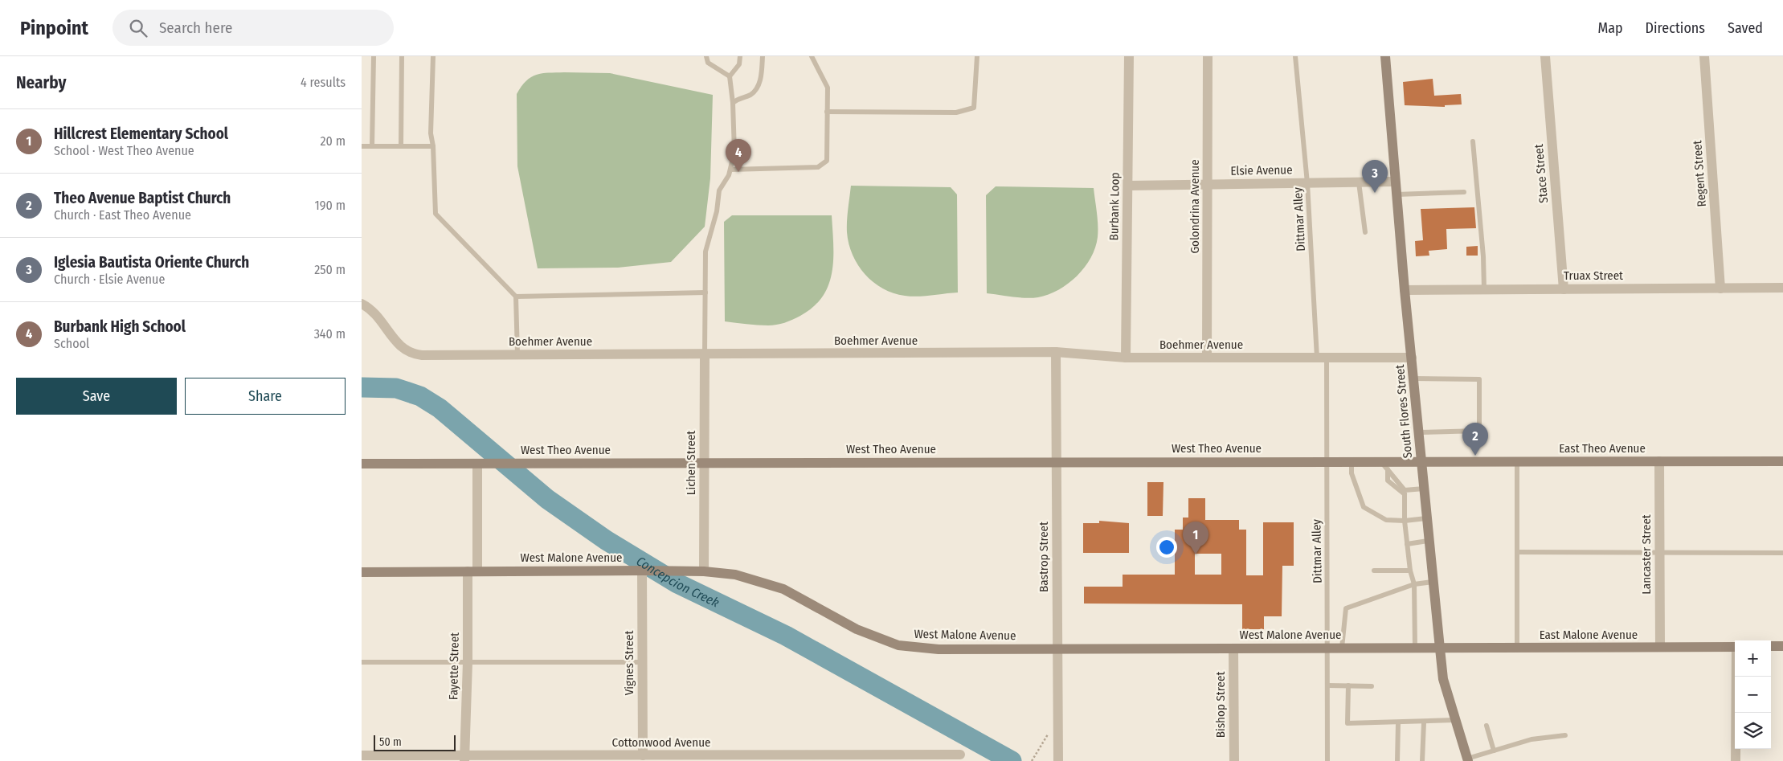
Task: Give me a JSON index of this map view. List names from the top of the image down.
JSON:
{
  "streets": {
    "street": [
      "Elsie Avenue",
      "Stace Street",
      "Regent Street",
      "Burbank Loop",
      "Golondrina Avenue",
      "Truax Street",
      "Boehmer Avenue",
      "South Flores Street",
      "West Theo Avenue",
      "East Theo Avenue",
      "Lichen Street",
      "Lancaster Street",
      "Bastrop Street",
      "West Malone Avenue",
      "East Malone Avenue",
      "Vignes Street",
      "Fayette Street",
      "Bishop Street",
      "Cottonwood Avenue"
    ],
    "lane": ["Dittmar Alley"]
  },
  "crossings": [
    ["Elsie Avenue", "Burbank Loop"],
    ["Elsie Avenue", "Golondrina Avenue"],
    ["Elsie Avenue", "Dittmar Alley"],
    ["Elsie Avenue", "South Flores Street"],
    ["Stace Street", "Truax Street"],
    ["Regent Street", "Truax Street"],
    ["Burbank Loop", "Boehmer Avenue"],
    ["Golondrina Avenue", "Boehmer Avenue"],
    ["Dittmar Alley", "Boehmer Avenue"],
    ["Dittmar Alley", "West Theo Avenue"],
    ["Dittmar Alley", "West Malone Avenue"],
    ["Truax Street", "South Flores Street"],
    ["Boehmer Avenue", "South Flores Street"],
    ["Boehmer Avenue", "Lichen Street"],
    ["Boehmer Avenue", "Bastrop Street"],
    ["South Flores Street", "West Theo Avenue"],
    ["South Flores Street", "East Theo Avenue"],
    ["South Flores Street", "West Malone Avenue"],
    ["South Flores Street", "East Malone Avenue"],
    ["West Theo Avenue", "East Theo Avenue"],
    ["West Theo Avenue", "Lichen Street"],
    ["West Theo Avenue", "Bastrop Street"],
    ["West Theo Avenue", "Fayette Street"],
    ["East Theo Avenue", "Lancaster Street"],
    ["Lichen Street", "West Malone Avenue"],
    ["Lancaster Street", "East Malone Avenue"],
    ["Bastrop Street", "West Malone Avenue"],
    ["West Malone Avenue", "East Malone Avenue"],
    ["West Malone Avenue", "Vignes Street"],
    ["West Malone Avenue", "Fayette Street"],
    ["West Malone Avenue", "Bishop Street"],
    ["Vignes Street", "Cottonwood Avenue"],
    ["Fayette Street", "Cottonwood Avenue"]
  ],
  "water": ["Concepcion Creek"],
  "scale_bar": "50 m",
  "page": {
    "header": "Pinpoint",
    "search": "Search here",
    "nav": ["Map", "Directions", "Saved"],
    "heading": ["Nearby", "4 results"],
    "list": [
      {
        "mark": "1",
        "name": "Hillcrest Elementary School",
        "note": "School · West Theo Avenue",
        "value": "20 m"
      },
      {
        "mark": "2",
        "name": "Theo Avenue Baptist Church",
        "note": "Church · East Theo Avenue",
        "value": "190 m"
      },
      {
        "mark": "3",
        "name": "Iglesia Bautista Oriente Church",
        "note": "Church · Elsie Avenue",
        "value": "250 m"
      },
      {
        "mark": "4",
        "name": "Burbank High School",
        "note": "School",
        "value": "340 m"
      }
    ],
    "pins": [
      "4",
      "3",
      "2",
      "1"
    ],
    "buttons": ["Save", "Share"],
    "map_buttons": ["+", "−"],
    "scale": "50 m"
  }
}
